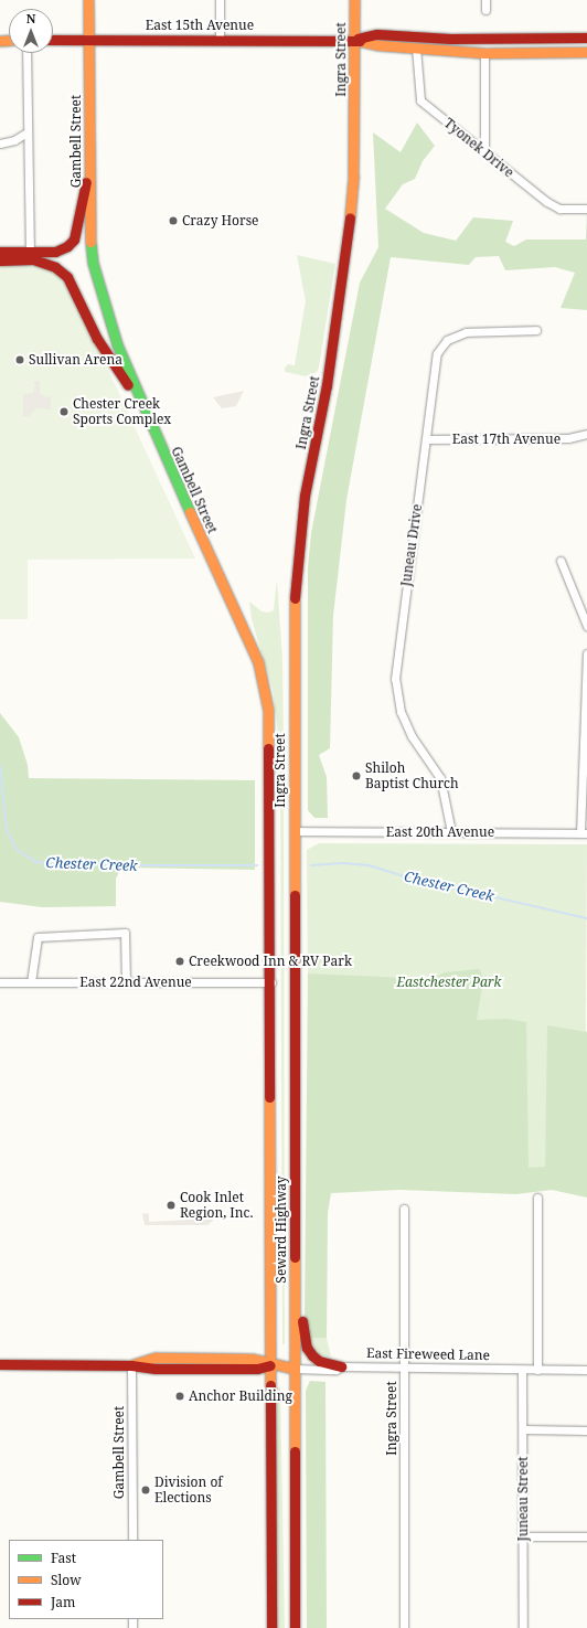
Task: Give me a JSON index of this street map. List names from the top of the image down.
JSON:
{
  "streets": {
    "main road": [
      "East 15th Avenue",
      "Ingra Street",
      "Gambell Street",
      "Seward Highway",
      "East Fireweed Lane"
    ],
    "street": [
      "Tyonek Drive",
      "East 17th Avenue",
      "Juneau Drive",
      "East 20th Avenue",
      "East 22nd Avenue",
      "Juneau Street"
    ]
  },
  "crossings": [
    ["East 15th Avenue", "Ingra Street"],
    ["East 15th Avenue", "Gambell Street"],
    ["East 15th Avenue", "Tyonek Drive"],
    ["Ingra Street", "East 20th Avenue"],
    ["Ingra Street", "Seward Highway"],
    ["Ingra Street", "East Fireweed Lane"],
    ["Gambell Street", "Seward Highway"],
    ["Gambell Street", "East Fireweed Lane"],
    ["East 17th Avenue", "Juneau Drive"],
    ["Juneau Drive", "East 20th Avenue"],
    ["East 20th Avenue", "Seward Highway"],
    ["East 22nd Avenue", "Seward Highway"],
    ["Seward Highway", "East Fireweed Lane"],
    ["East Fireweed Lane", "Juneau Street"]
  ],
  "water": ["Chester Creek"],
  "parks": ["Eastchester Park"],
  "places": [
    "Crazy Horse",
    "Sullivan Arena",
    "Chester Creek Sports Complex",
    "Shiloh Baptist Church",
    "Creekwood Inn & RV Park",
    "Cook Inlet Region, Inc.",
    "Anchor Building",
    "Division of Elections"
  ],
  "legend": ["Fast", "Slow", "Jam"],
  "north": "top"
}
